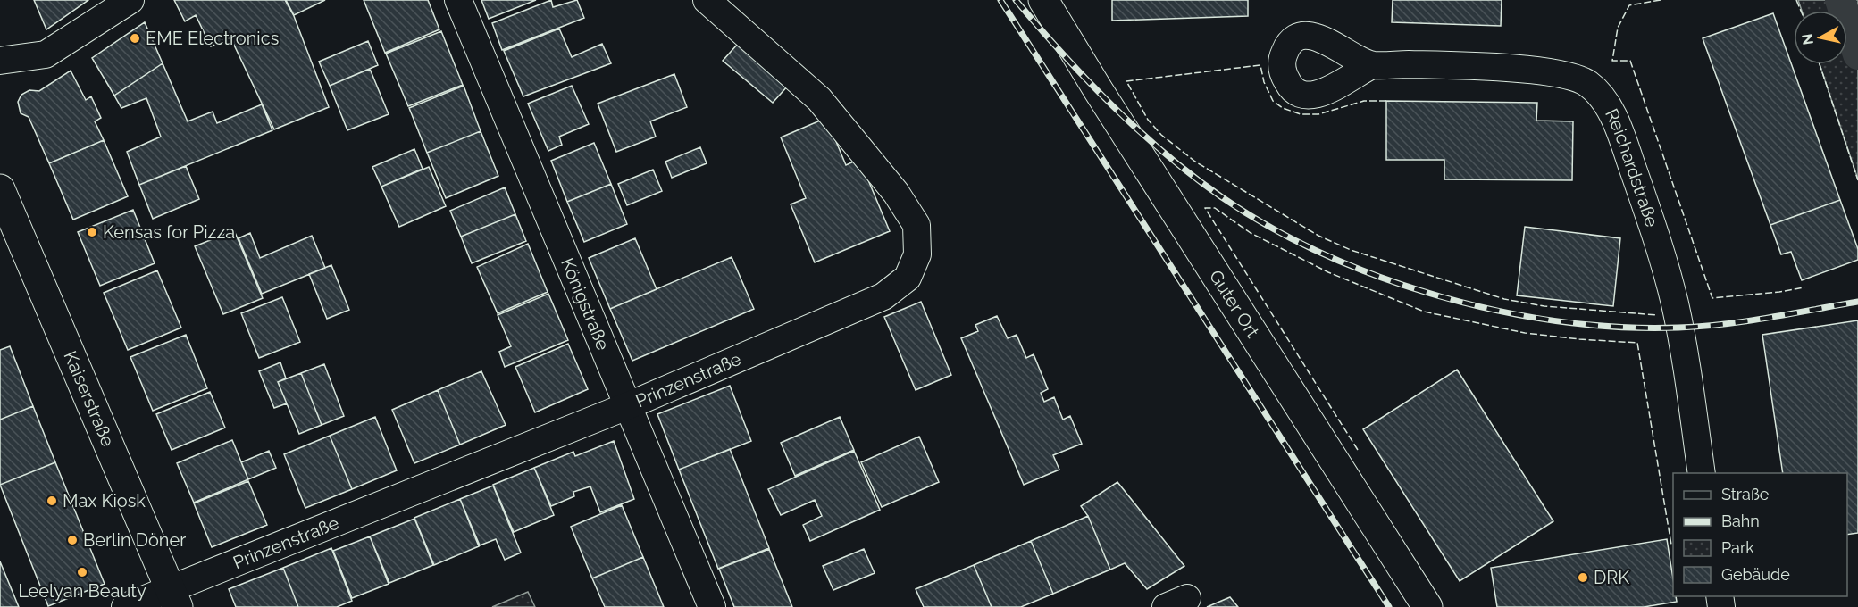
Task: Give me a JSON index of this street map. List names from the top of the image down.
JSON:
{
  "streets": {
    "main road": ["Guter Ort", "Kaiserstraße"],
    "street": ["Reichardstraße", "Königstraße", "Prinzenstraße"]
  },
  "crossings": [
    ["Königstraße", "Prinzenstraße"],
    ["Prinzenstraße", "Kaiserstraße"]
  ],
  "places": [
    "EME Electronics",
    "Kensas for Pizza",
    "Max Kiosk",
    "Berlin Döner",
    "Leelyan Beauty",
    "DRK"
  ],
  "legend": [
    "Straße",
    "Bahn",
    "Park",
    "Gebäude"
  ],
  "north": "left"
}
